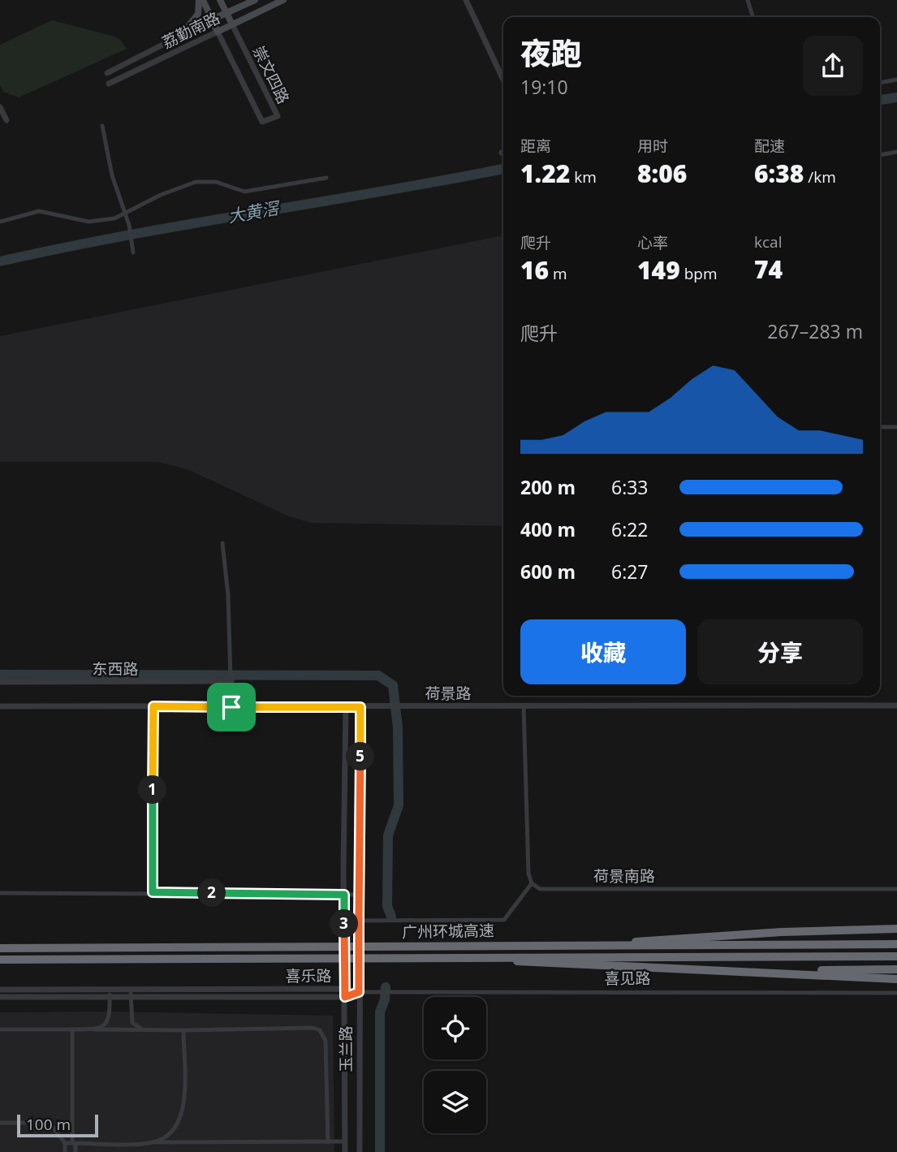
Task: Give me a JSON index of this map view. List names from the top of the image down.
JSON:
{
  "streets": {
    "highway": ["广州环城高速"],
    "main road": ["荔勤南路", "崇文四路"],
    "street": [
      "东西路",
      "荷景路",
      "荷景南路",
      "喜乐路",
      "喜见路",
      "玉兰路"
    ]
  },
  "crossings": [
    ["荔勤南路", "崇文四路"],
    ["荷景路", "玉兰路"],
    ["喜乐路", "喜见路"],
    ["喜乐路", "玉兰路"],
    ["喜见路", "玉兰路"]
  ],
  "water": ["大黄滘"],
  "scale_bar": "100 m",
  "page": {
    "heading": ["夜跑", "19:10"],
    "stats": [
      ["距离", "1.22 km"],
      ["用时", "8:06"],
      ["配速", "6:38 /km"],
      ["爬升", "16 m"],
      ["心率", "149 bpm"],
      ["kcal", "74"]
    ],
    "chart": ["爬升", "267–283 m"],
    "list": [
      {
        "name": "200 m",
        "note": "6:33"
      },
      {
        "name": "400 m",
        "note": "6:22"
      },
      {
        "name": "600 m",
        "note": "6:27"
      }
    ],
    "buttons": ["收藏", "分享"],
    "pins": [
      "5",
      "1",
      "2",
      "3"
    ],
    "scale": "100 m"
  }
}
